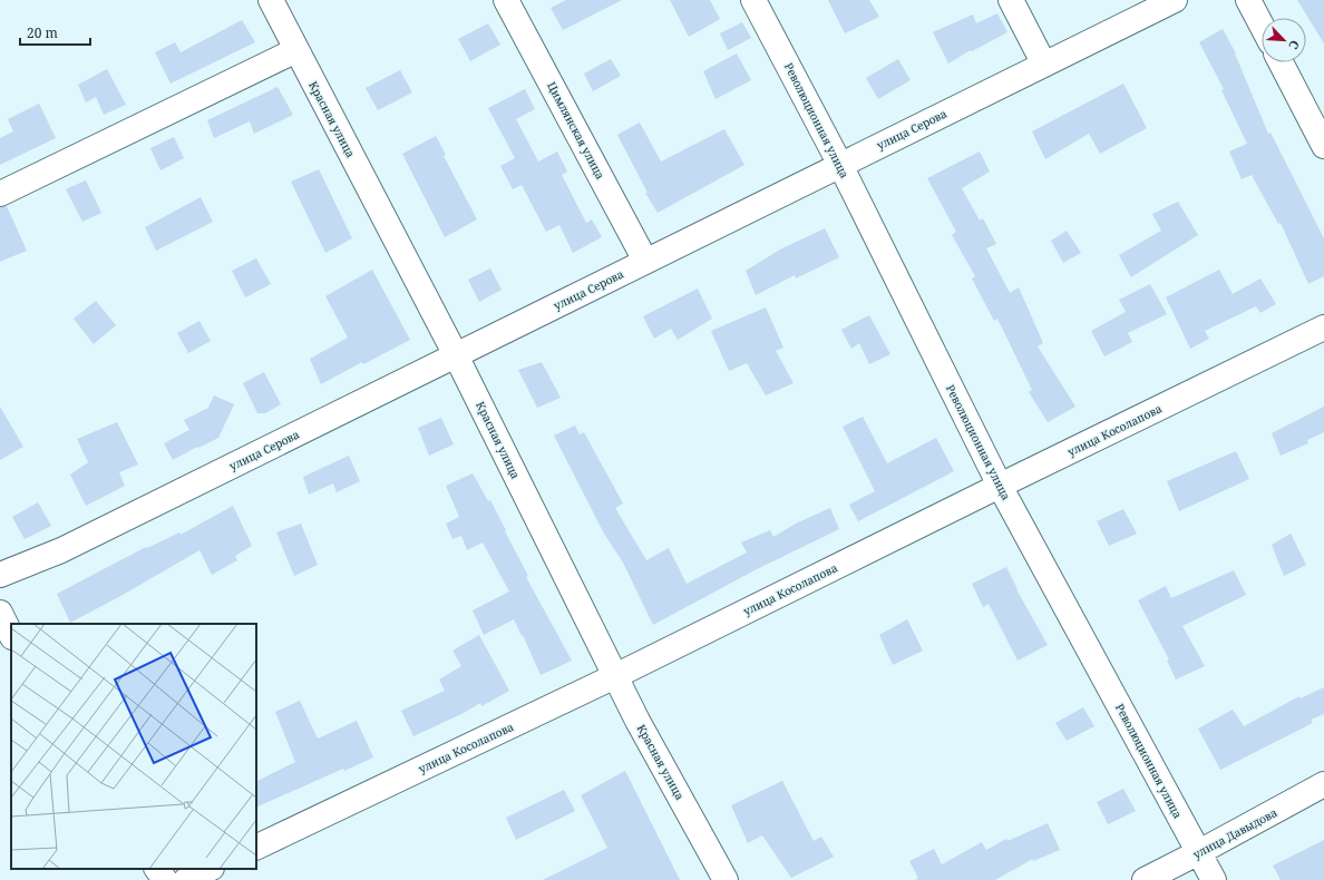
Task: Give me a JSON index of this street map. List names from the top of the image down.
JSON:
{
  "streets": {
    "street": [
      "Красная улица",
      "Революционная улица",
      "улица Серова",
      "Цимлянская улица",
      "улица Косолапова",
      "улица Давыдова"
    ]
  },
  "crossings": [
    ["Красная улица", "улица Серова"],
    ["Красная улица", "улица Косолапова"],
    ["Революционная улица", "улица Серова"],
    ["Революционная улица", "улица Косолапова"],
    ["Революционная улица", "улица Давыдова"],
    ["улица Серова", "Цимлянская улица"]
  ],
  "scale_bar": "20 m",
  "north": "bottom right"
}
